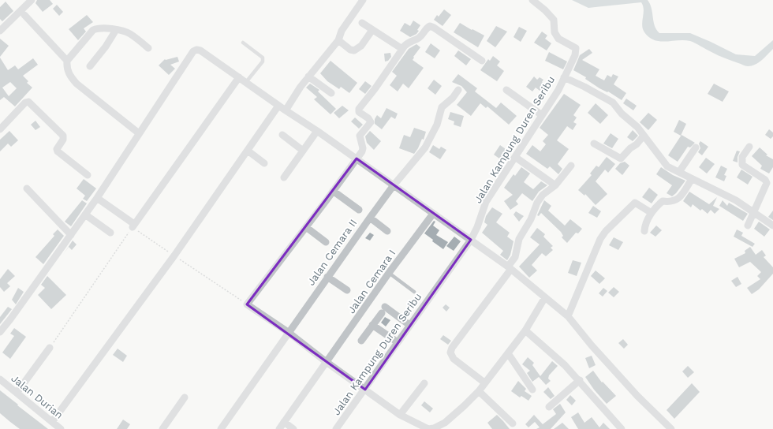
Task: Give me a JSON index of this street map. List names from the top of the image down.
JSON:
{
  "streets": {
    "street": [
      "Jalan Kampung Duren Seribu",
      "Jalan Cemara II",
      "Jalan Cemara I",
      "Jalan Durian"
    ]
  }
}
